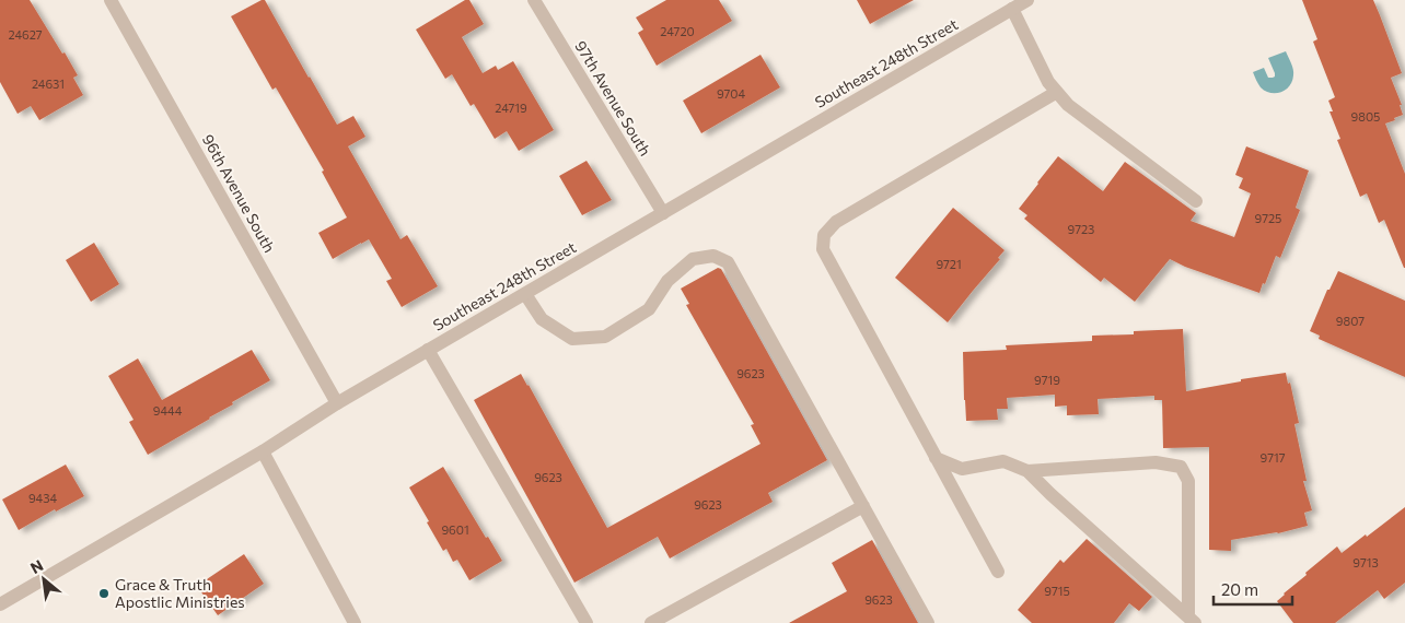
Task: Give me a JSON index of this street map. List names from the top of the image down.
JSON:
{
  "streets": {
    "street": ["Southeast 248th Street", "97th Avenue South", "96th Avenue South"]
  },
  "crossings": [
    ["Southeast 248th Street", "97th Avenue South"],
    ["Southeast 248th Street", "96th Avenue South"]
  ],
  "places": ["Grace & Truth Apostlic Ministries"],
  "house_numbers": [
    "24720",
    "24627",
    "24631",
    "9704",
    "24719",
    "9805",
    "9725",
    "9723",
    "9721",
    "9807",
    "9623",
    "9719",
    "9444",
    "9717",
    "9623",
    "9434",
    "9623",
    "9601",
    "9713",
    "9715",
    "9623"
  ],
  "scale_bar": "20 m",
  "north": "top left"
}
